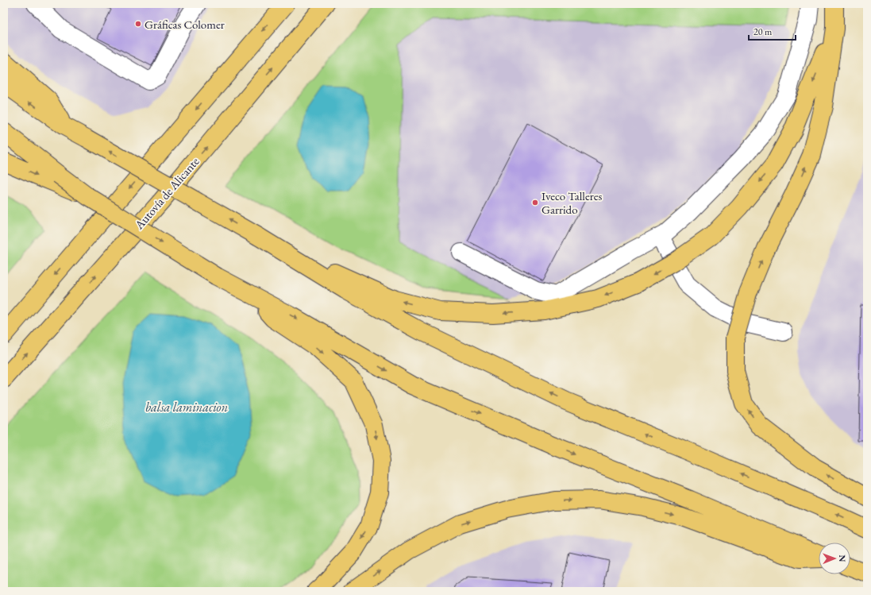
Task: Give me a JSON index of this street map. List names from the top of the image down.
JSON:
{
  "streets": {
    "highway": ["Autovía de Alicante"]
  },
  "water": ["balsa laminacion"],
  "places": ["Gráficas Colomer", "Iveco Talleres Garrido"],
  "scale_bar": "20 m",
  "north": "right"
}
